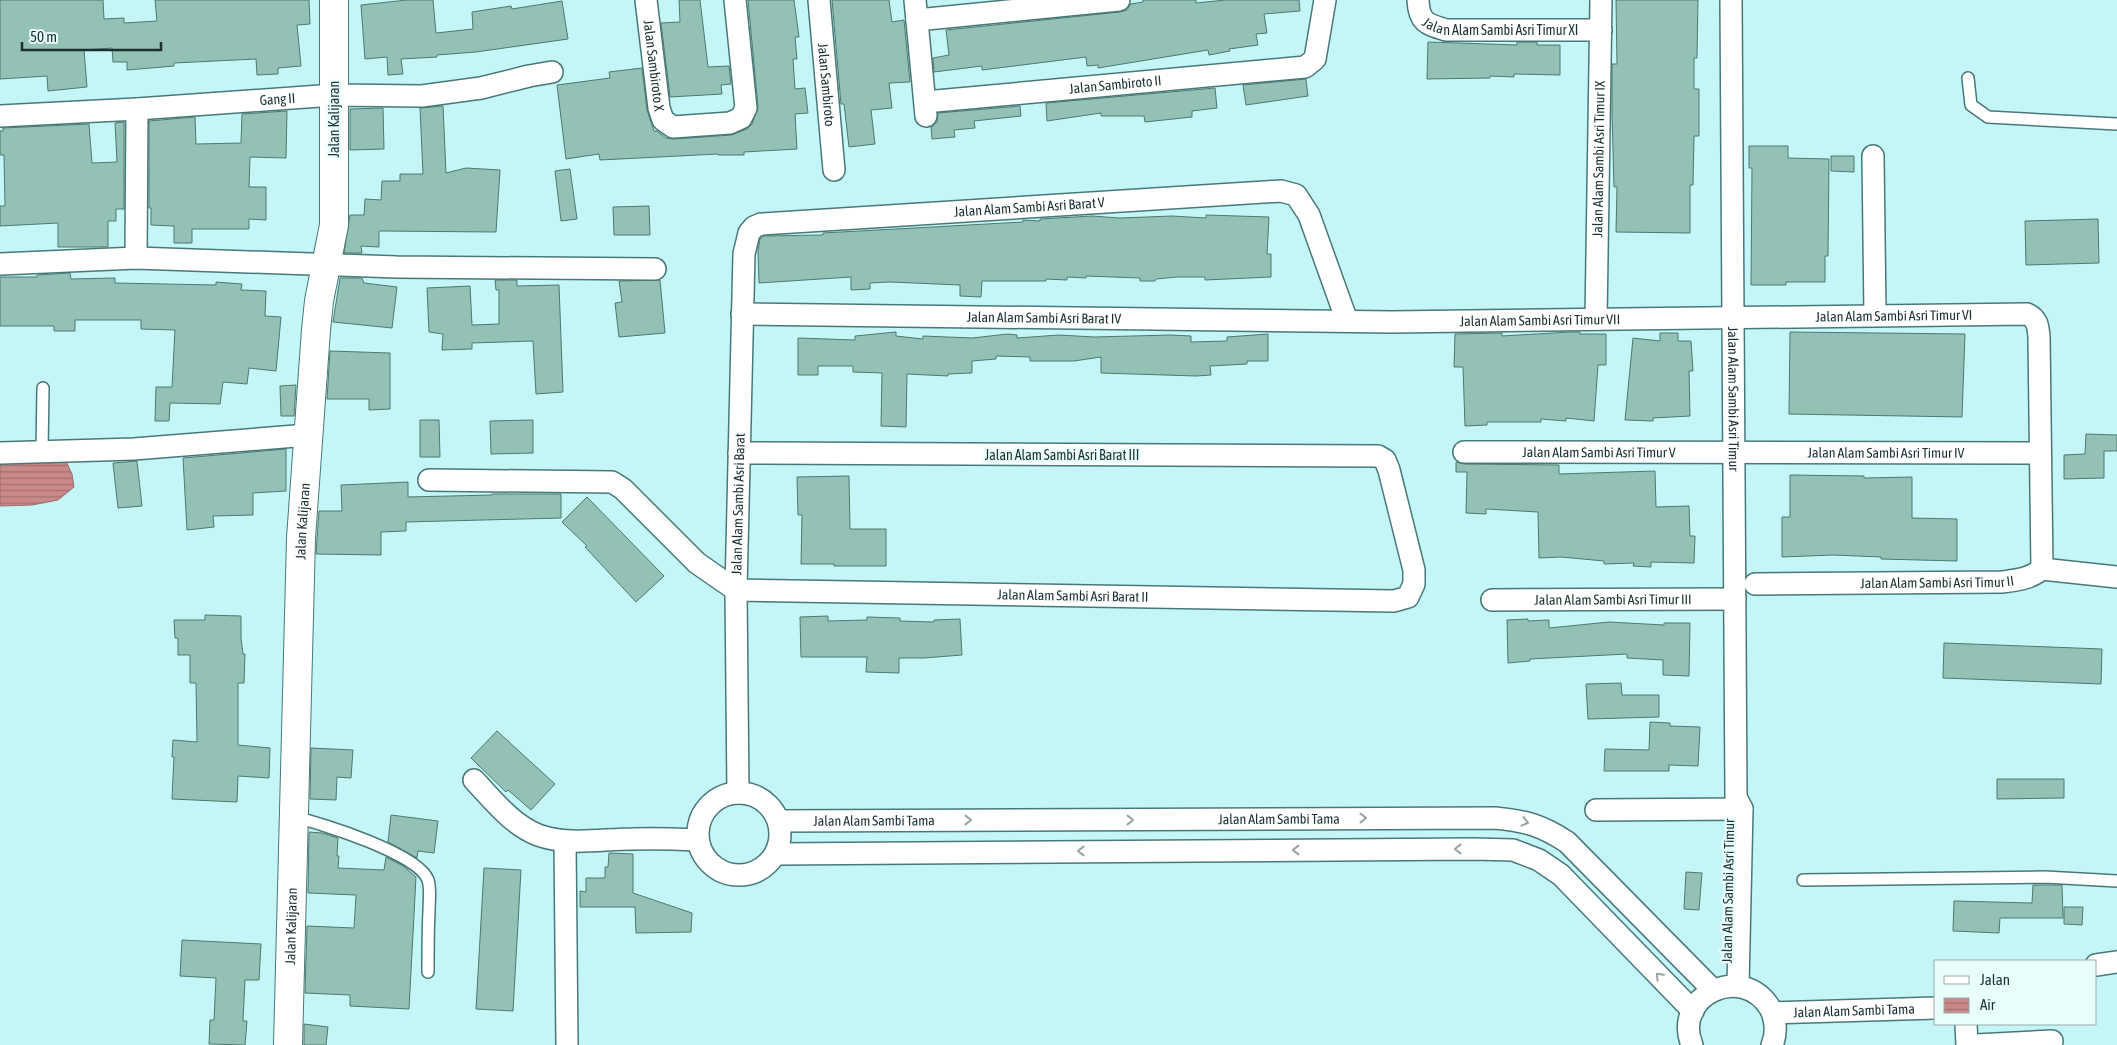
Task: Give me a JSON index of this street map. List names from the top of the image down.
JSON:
{
  "streets": {
    "street": [
      "Jalan Alam Sambi Asri Timur XI",
      "Jalan Sambiroto X",
      "Jalan Sambiroto II",
      "Jalan Sambiroto",
      "Gang II",
      "Jalan Kalijaran",
      "Jalan Alam Sambi Asri Timur IX",
      "Jalan Alam Sambi Asri Barat V",
      "Jalan Alam Sambi Asri Timur VI",
      "Jalan Alam Sambi Asri Barat IV",
      "Jalan Alam Sambi Asri Timur VII",
      "Jalan Alam Sambi Asri Timur",
      "Jalan Alam Sambi Asri Timur V",
      "Jalan Alam Sambi Asri Timur IV",
      "Jalan Alam Sambi Asri Barat III",
      "Jalan Alam Sambi Asri Barat",
      "Jalan Alam Sambi Asri Timur II",
      "Jalan Alam Sambi Asri Barat II",
      "Jalan Alam Sambi Asri Timur III",
      "Jalan Alam Sambi Tama"
    ]
  },
  "crossings": [
    ["Jalan Alam Sambi Asri Timur XI", "Jalan Alam Sambi Asri Timur IX"],
    ["Gang II", "Jalan Kalijaran"],
    ["Jalan Alam Sambi Asri Timur IX", "Jalan Alam Sambi Asri Timur VII"],
    ["Jalan Alam Sambi Asri Barat V", "Jalan Alam Sambi Asri Barat IV"],
    ["Jalan Alam Sambi Asri Barat V", "Jalan Alam Sambi Asri Timur VII"],
    ["Jalan Alam Sambi Asri Barat V", "Jalan Alam Sambi Asri Barat"],
    ["Jalan Alam Sambi Asri Timur VI", "Jalan Alam Sambi Asri Timur VII"],
    ["Jalan Alam Sambi Asri Timur VI", "Jalan Alam Sambi Asri Timur"],
    ["Jalan Alam Sambi Asri Timur VI", "Jalan Alam Sambi Asri Timur IV"],
    ["Jalan Alam Sambi Asri Barat IV", "Jalan Alam Sambi Asri Timur VII"],
    ["Jalan Alam Sambi Asri Barat IV", "Jalan Alam Sambi Asri Barat"],
    ["Jalan Alam Sambi Asri Timur VII", "Jalan Alam Sambi Asri Timur"],
    ["Jalan Alam Sambi Asri Timur", "Jalan Alam Sambi Asri Timur V"],
    ["Jalan Alam Sambi Asri Timur", "Jalan Alam Sambi Asri Timur IV"],
    ["Jalan Alam Sambi Asri Timur", "Jalan Alam Sambi Asri Timur III"],
    ["Jalan Alam Sambi Asri Timur", "Jalan Alam Sambi Tama"],
    ["Jalan Alam Sambi Asri Timur V", "Jalan Alam Sambi Asri Timur IV"],
    ["Jalan Alam Sambi Asri Barat III", "Jalan Alam Sambi Asri Barat"],
    ["Jalan Alam Sambi Asri Barat III", "Jalan Alam Sambi Asri Barat II"],
    ["Jalan Alam Sambi Asri Barat", "Jalan Alam Sambi Asri Barat II"],
    ["Jalan Alam Sambi Asri Barat", "Jalan Alam Sambi Tama"]
  ],
  "legend": ["Jalan", "Air"],
  "scale_bar": "50 m"
}
